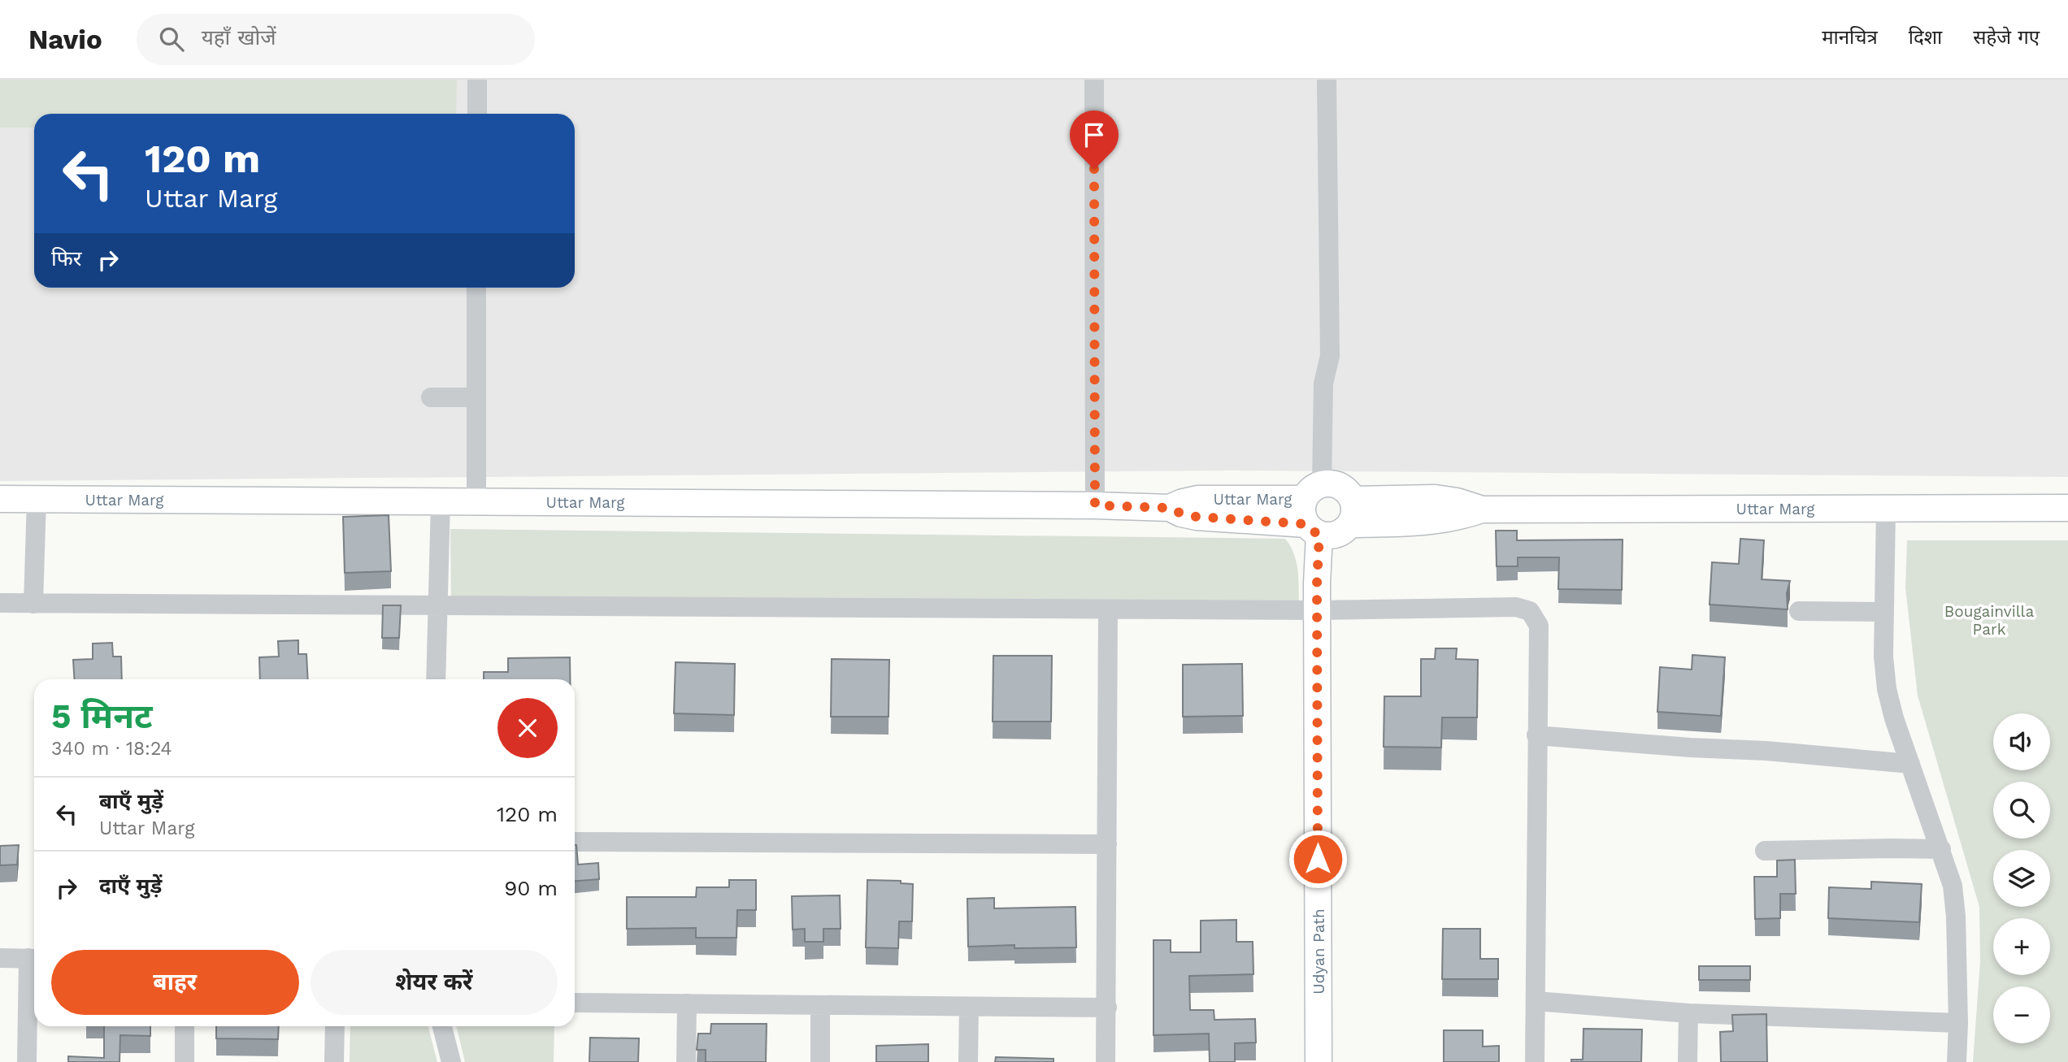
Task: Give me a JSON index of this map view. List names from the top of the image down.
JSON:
{
  "streets": {
    "main road": ["Uttar Marg", "Udyan Path"]
  },
  "crossings": [
    ["Uttar Marg", "Udyan Path"]
  ],
  "parks": ["Bougainvilla Park"],
  "page": {
    "header": "Navio",
    "search": "यहाँ खोजें",
    "nav": ["मानचित्र", "दिशा", "सहेजे गए"],
    "turn": ["120 m", "Uttar Marg"],
    "then": "फिर",
    "heading": ["5 मिनट", "340 m · 18:24"],
    "map_buttons": ["+", "−"],
    "list": [
      {
        "name": "बाएँ मुड़ें",
        "note": "Uttar Marg",
        "value": "120 m"
      },
      {
        "name": "दाएँ मुड़ें",
        "value": "90 m"
      }
    ],
    "buttons": ["बाहर", "शेयर करें"]
  }
}
